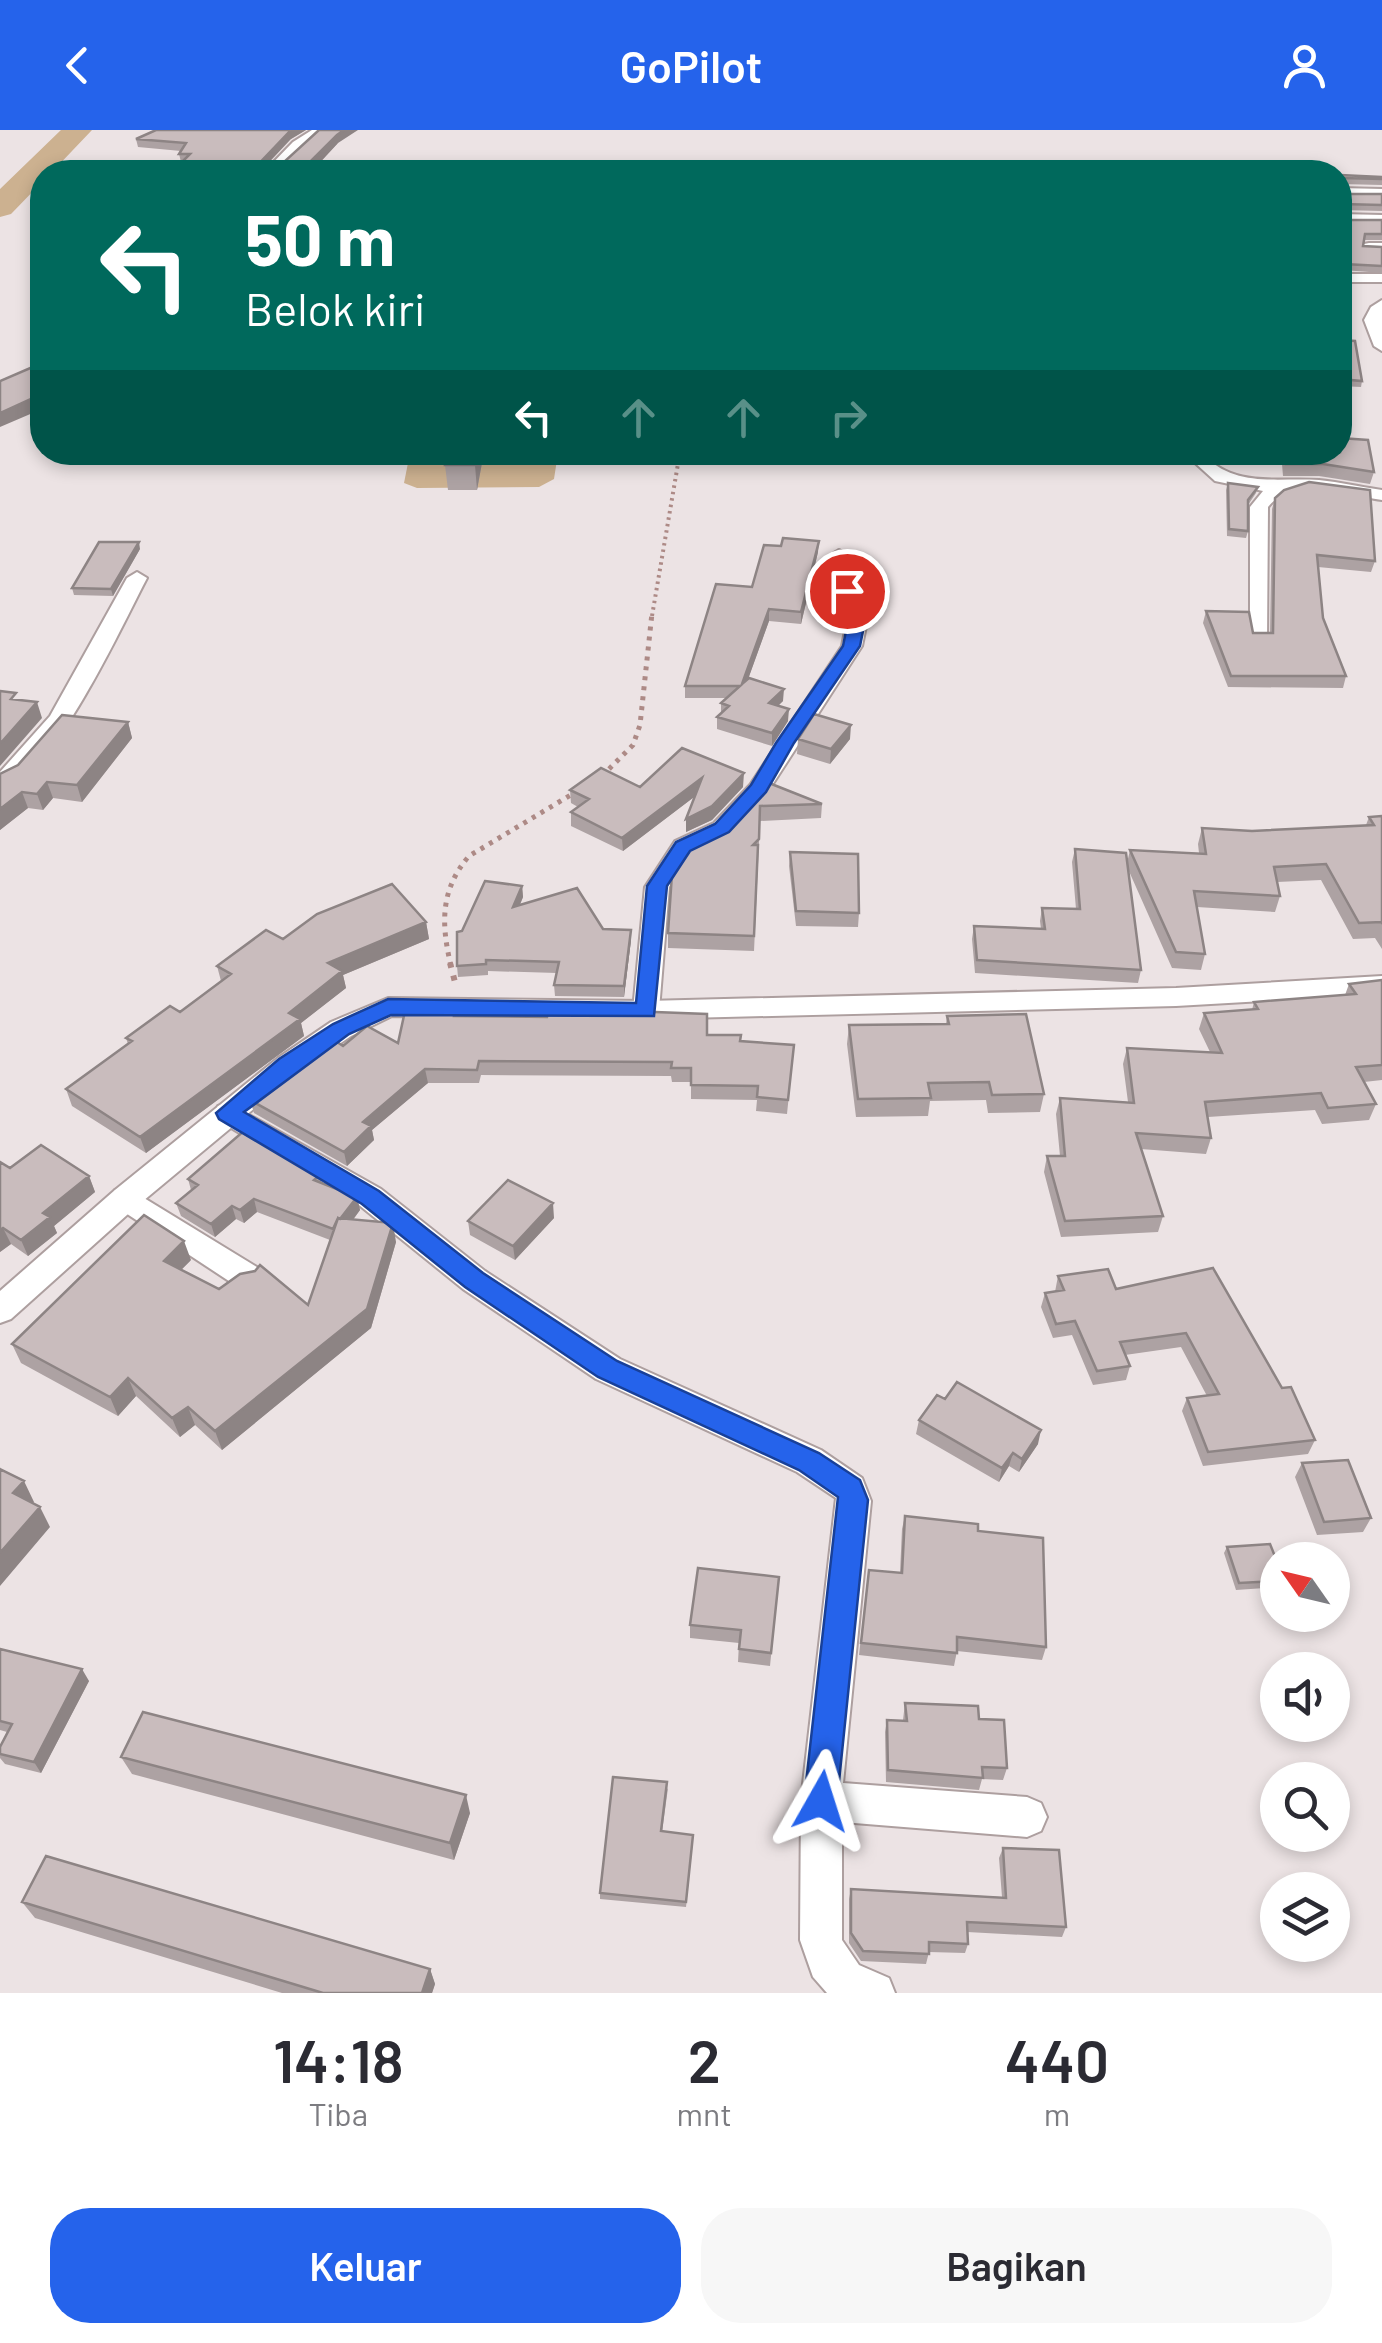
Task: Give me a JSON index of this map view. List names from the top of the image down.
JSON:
{
  "north": "top left",
  "page": {
    "header": "GoPilot",
    "turn": ["50 m", "Belok kiri"],
    "eta": [
      "14:18",
      "Tiba",
      "2",
      "mnt",
      "440",
      "m"
    ],
    "buttons": ["Keluar", "Bagikan"]
  }
}
